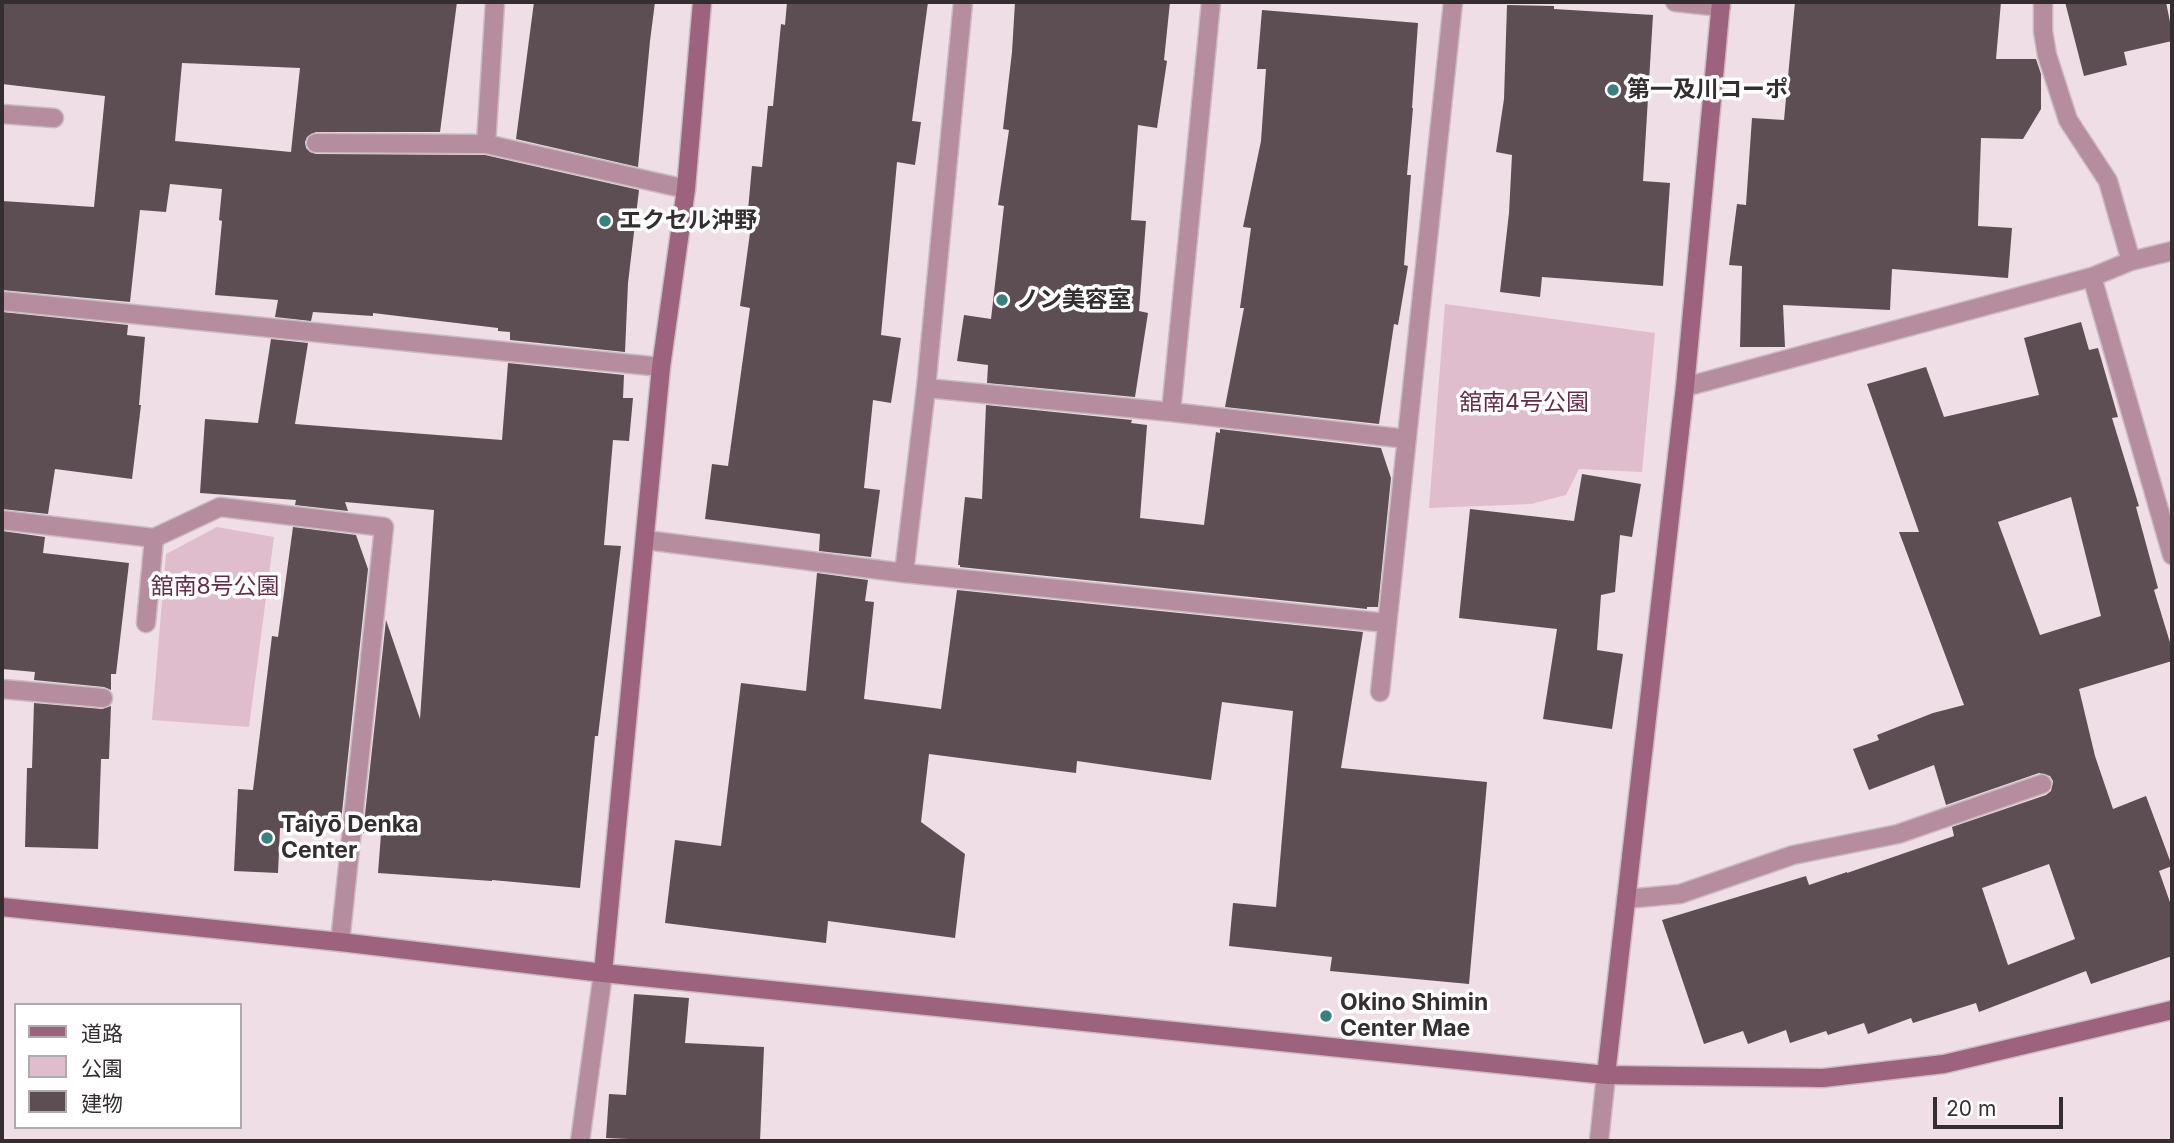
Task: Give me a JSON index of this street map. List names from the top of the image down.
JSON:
{
  "parks": ["舘南4号公園", "舘南8号公園"],
  "places": [
    "第一及川コーポ",
    "エクセル沖野",
    "ノン美容室",
    "Taiyō Denka Center",
    "Okino Shimin Center Mae"
  ],
  "legend": ["道路", "公園", "建物"],
  "scale_bar": "20 m"
}
